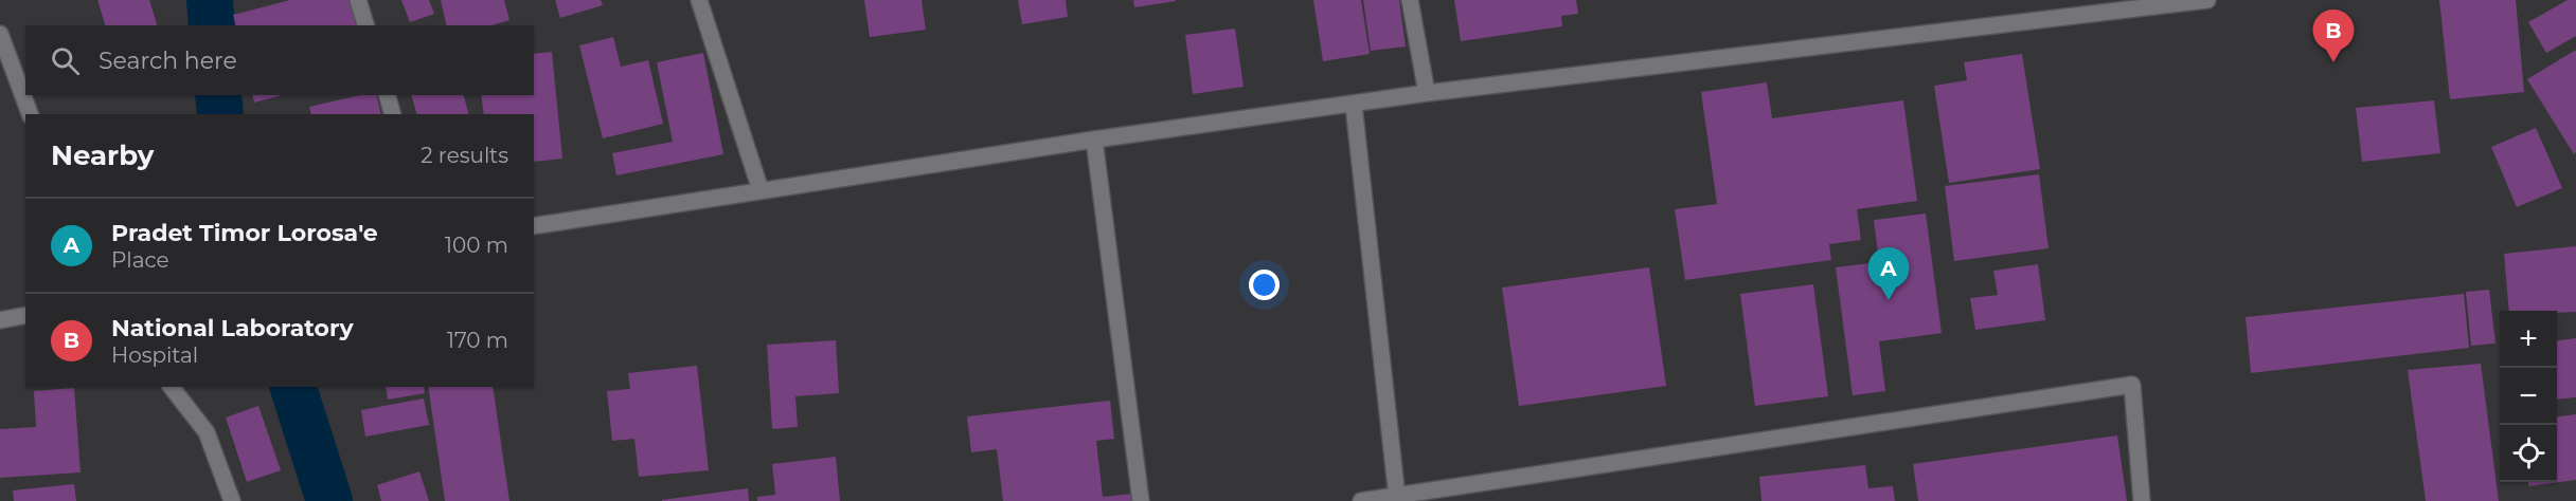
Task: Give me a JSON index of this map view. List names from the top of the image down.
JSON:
{
  "page": {
    "pins": ["B", "A"],
    "search": "Search here",
    "heading": ["Nearby", "2 results"],
    "list": [
      {
        "mark": "A",
        "name": "Pradet Timor Lorosa'e",
        "note": "Place",
        "value": "100 m"
      },
      {
        "mark": "B",
        "name": "National Laboratory",
        "note": "Hospital",
        "value": "170 m"
      }
    ],
    "map_buttons": ["+", "−"]
  }
}
